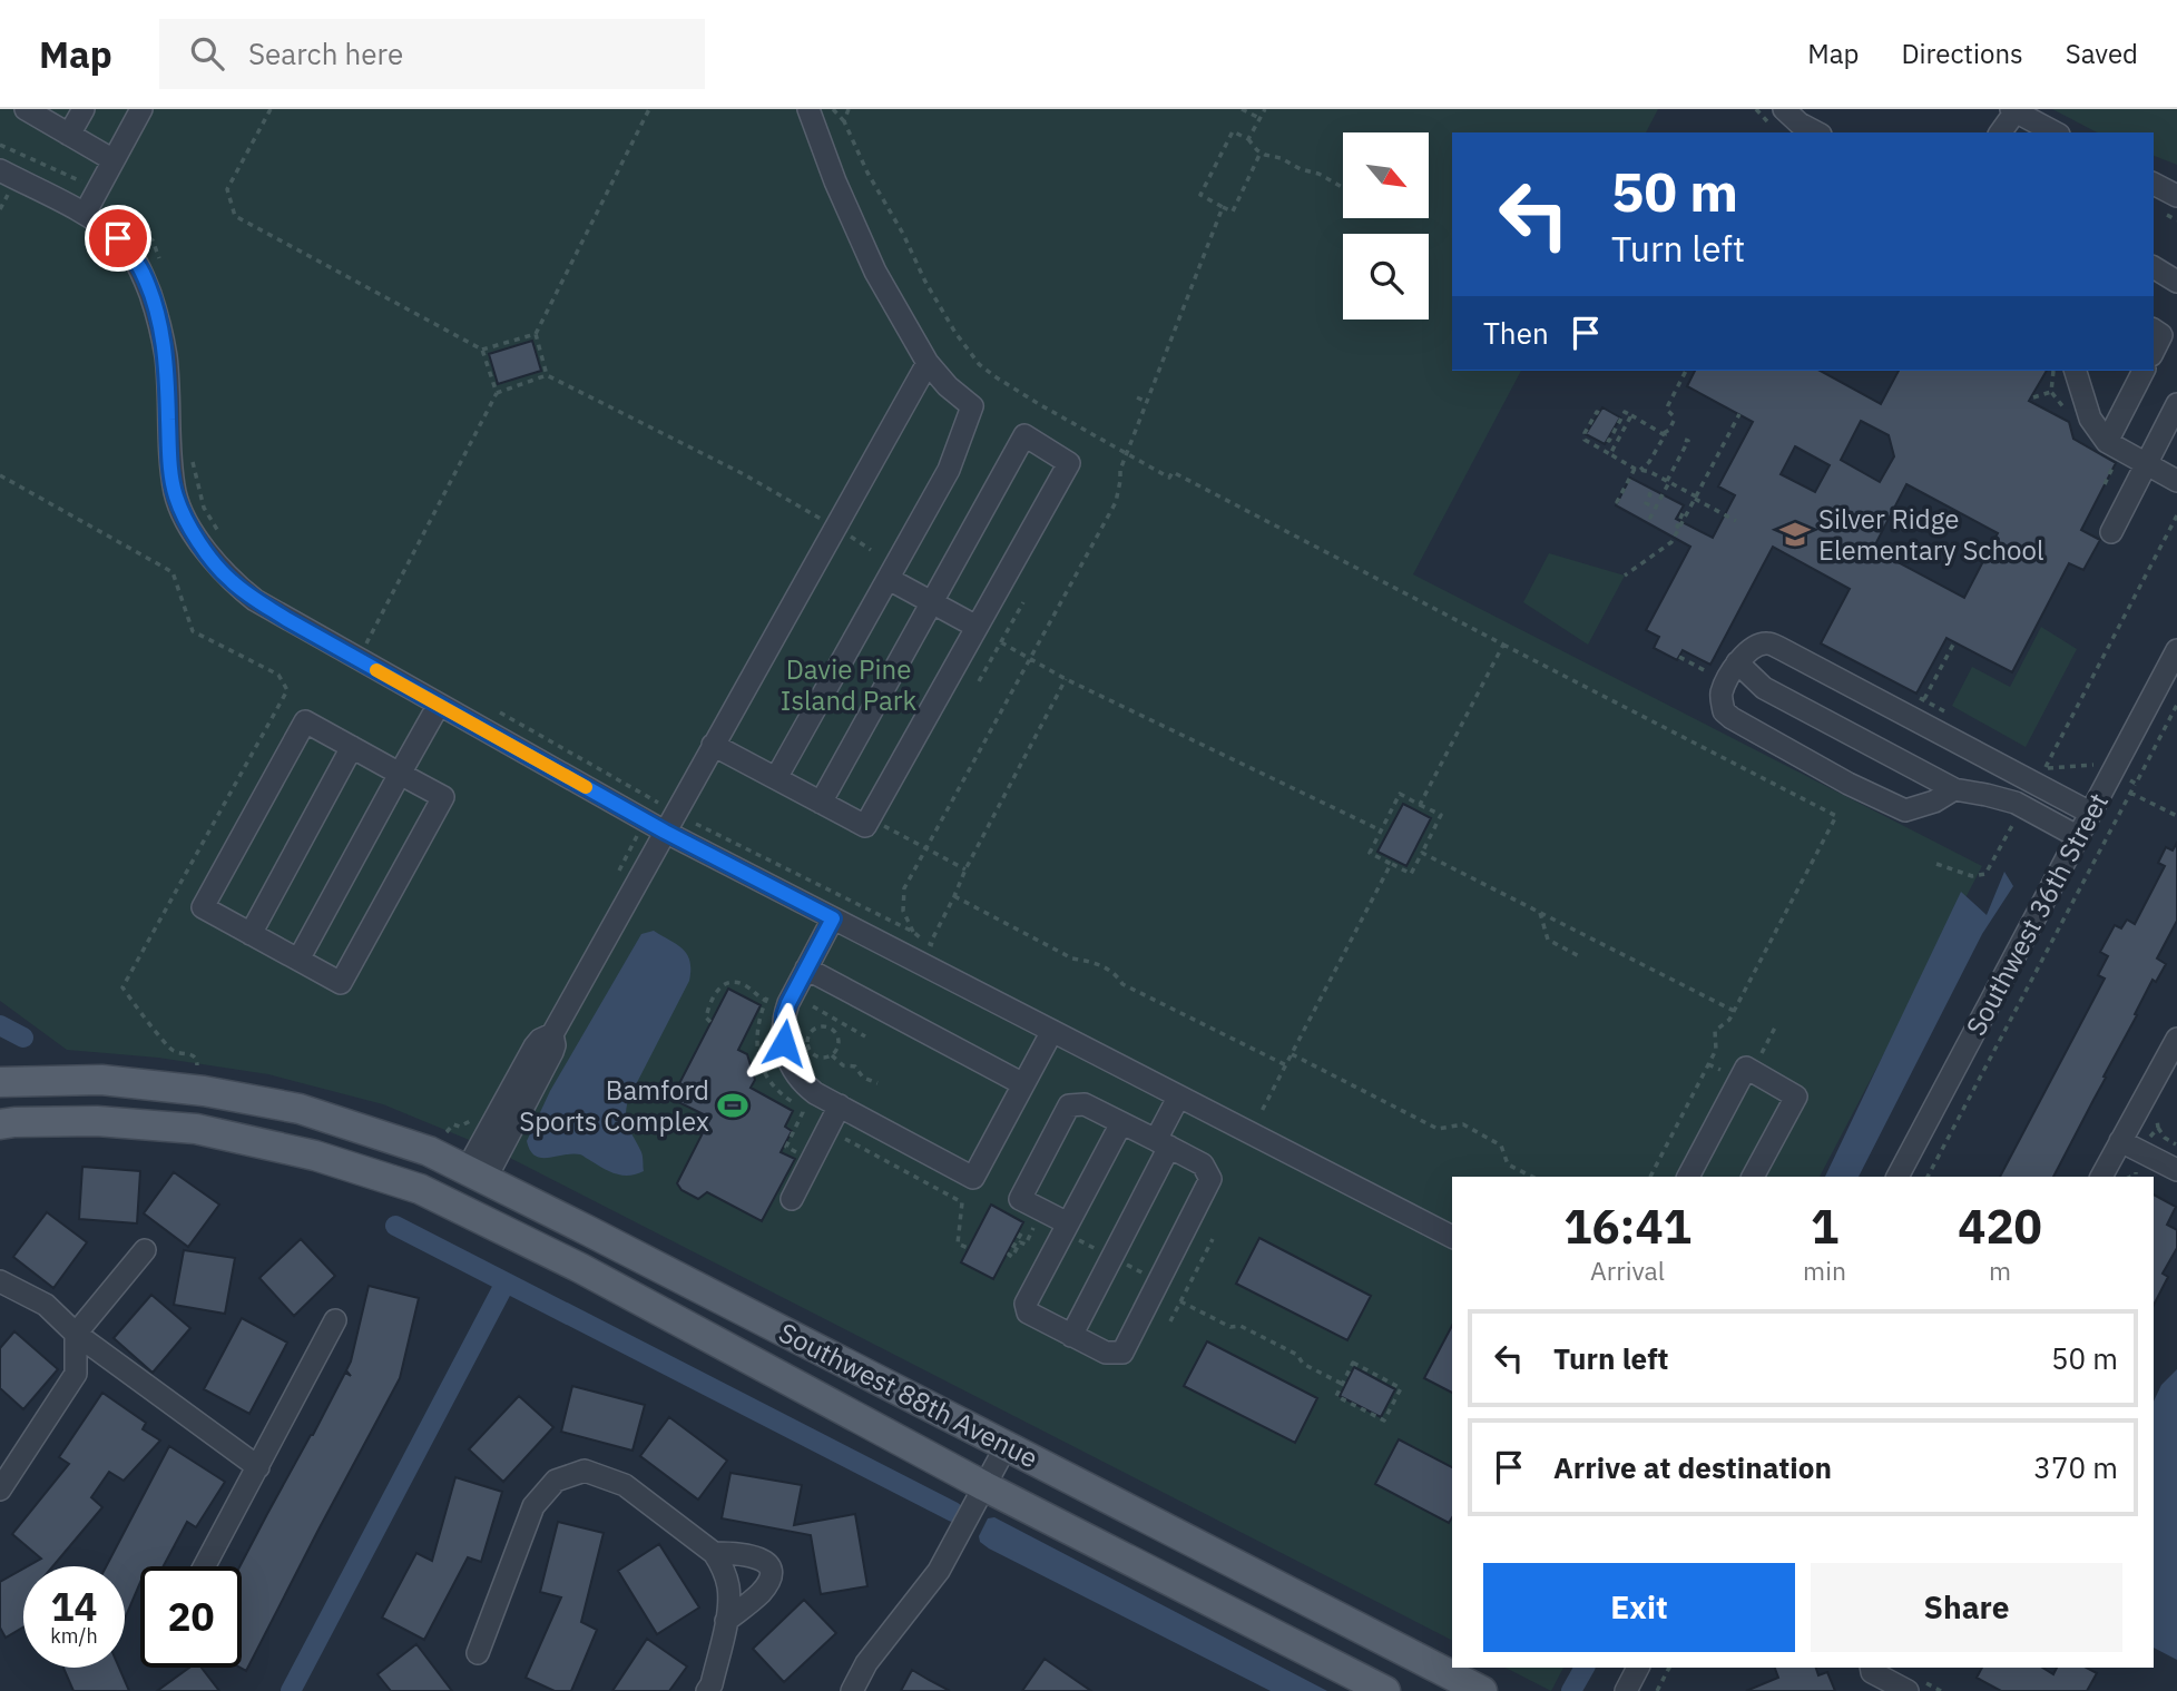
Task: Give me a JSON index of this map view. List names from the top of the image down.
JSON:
{
  "streets": {
    "main road": ["Southwest 88th Avenue"],
    "street": ["Southwest 36th Street"]
  },
  "parks": ["Davie Pine Island Park"],
  "places": {
    "school or university": ["Silver Ridge Elementary School"],
    "sports": ["Bamford Sports Complex"]
  },
  "north": "bottom right",
  "page": {
    "header": "Map",
    "search": "Search here",
    "nav": ["Map", "Directions", "Saved"],
    "turn": ["50 m", "Turn left"],
    "then": "Then",
    "eta": [
      "16:41",
      "Arrival",
      "1",
      "min",
      "420",
      "m"
    ],
    "list": [
      {
        "name": "Turn left",
        "value": "50 m"
      },
      {
        "name": "Arrive at destination",
        "value": "370 m"
      }
    ],
    "buttons": ["Exit", "Share"],
    "speed": "14 km/h",
    "limit": "20"
  }
}
